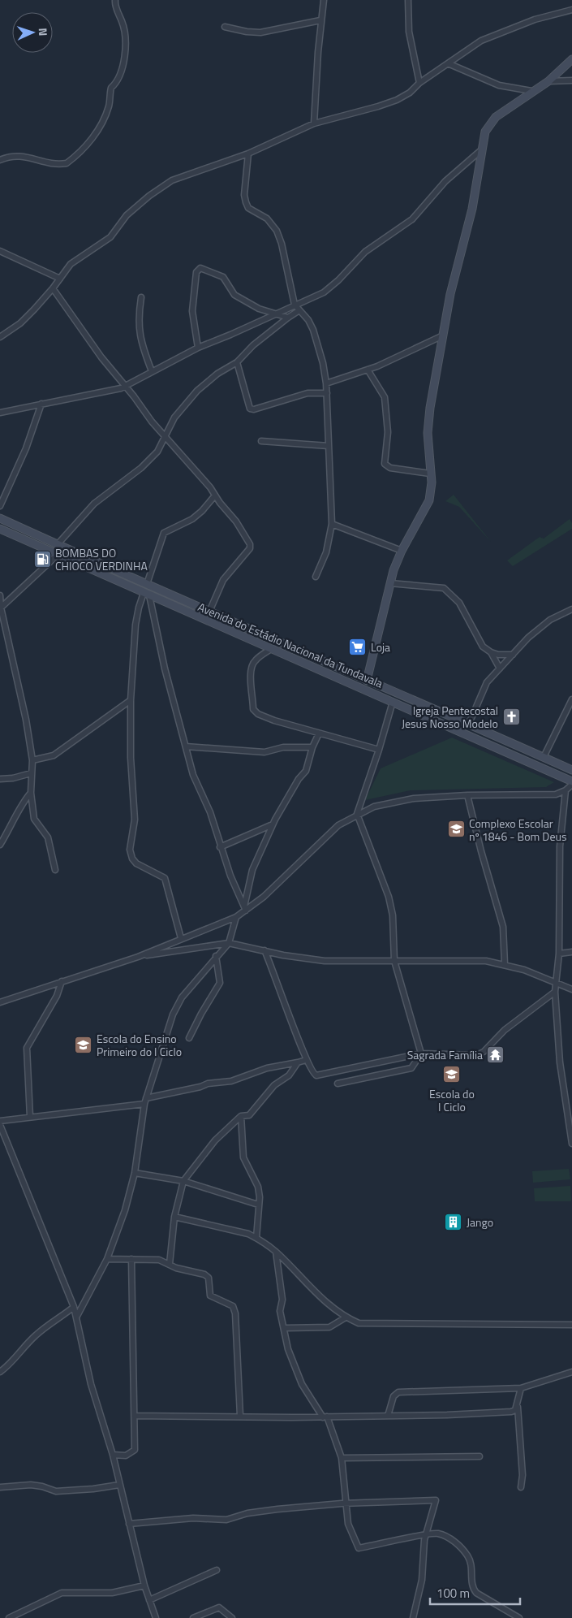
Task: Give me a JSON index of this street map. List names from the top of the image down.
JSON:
{
  "streets": {
    "street": ["Avenida do Estádio Nacional da Tundavala"]
  },
  "places": {
    "fuel station": ["BOMBAS DO CHIOCO VERDINHA"],
    "supermarket": ["Loja"],
    "church": ["Igreja Pentecostal Jesus Nosso Modelo"],
    "school or university": ["Complexo Escolar nº 1846 - Bom Deus", "Escola do Ensino Primeiro do I Ciclo", "Escola do I Ciclo"],
    "temple": ["Sagrada Família"],
    "building": ["Jango"]
  },
  "scale_bar": "100 m",
  "north": "right"
}
